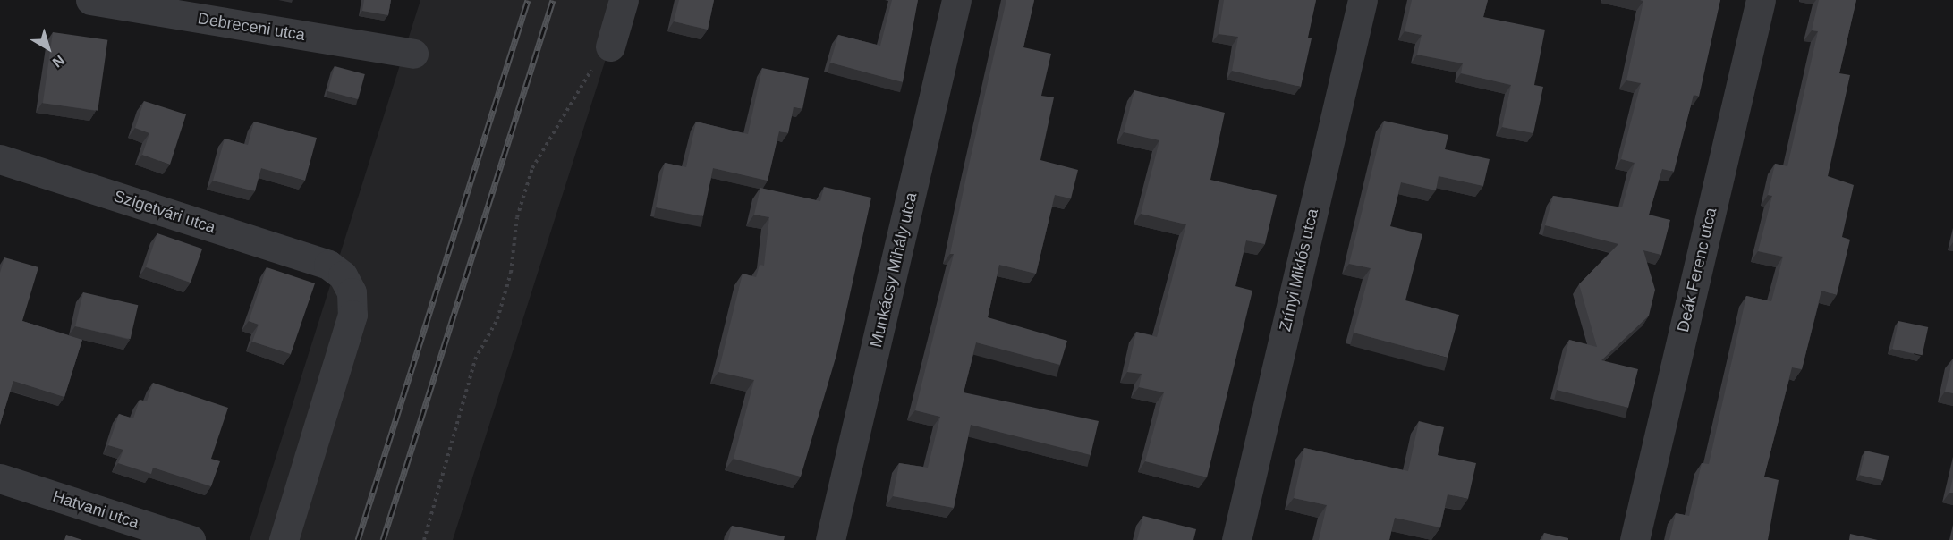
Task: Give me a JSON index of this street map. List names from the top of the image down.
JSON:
{
  "streets": {
    "street": [
      "Debreceni utca",
      "Szigetvári utca",
      "Munkácsy Mihály utca",
      "Zrínyi Miklós utca",
      "Deák Ferenc utca",
      "Hatvani utca"
    ]
  },
  "north": "bottom right"
}
